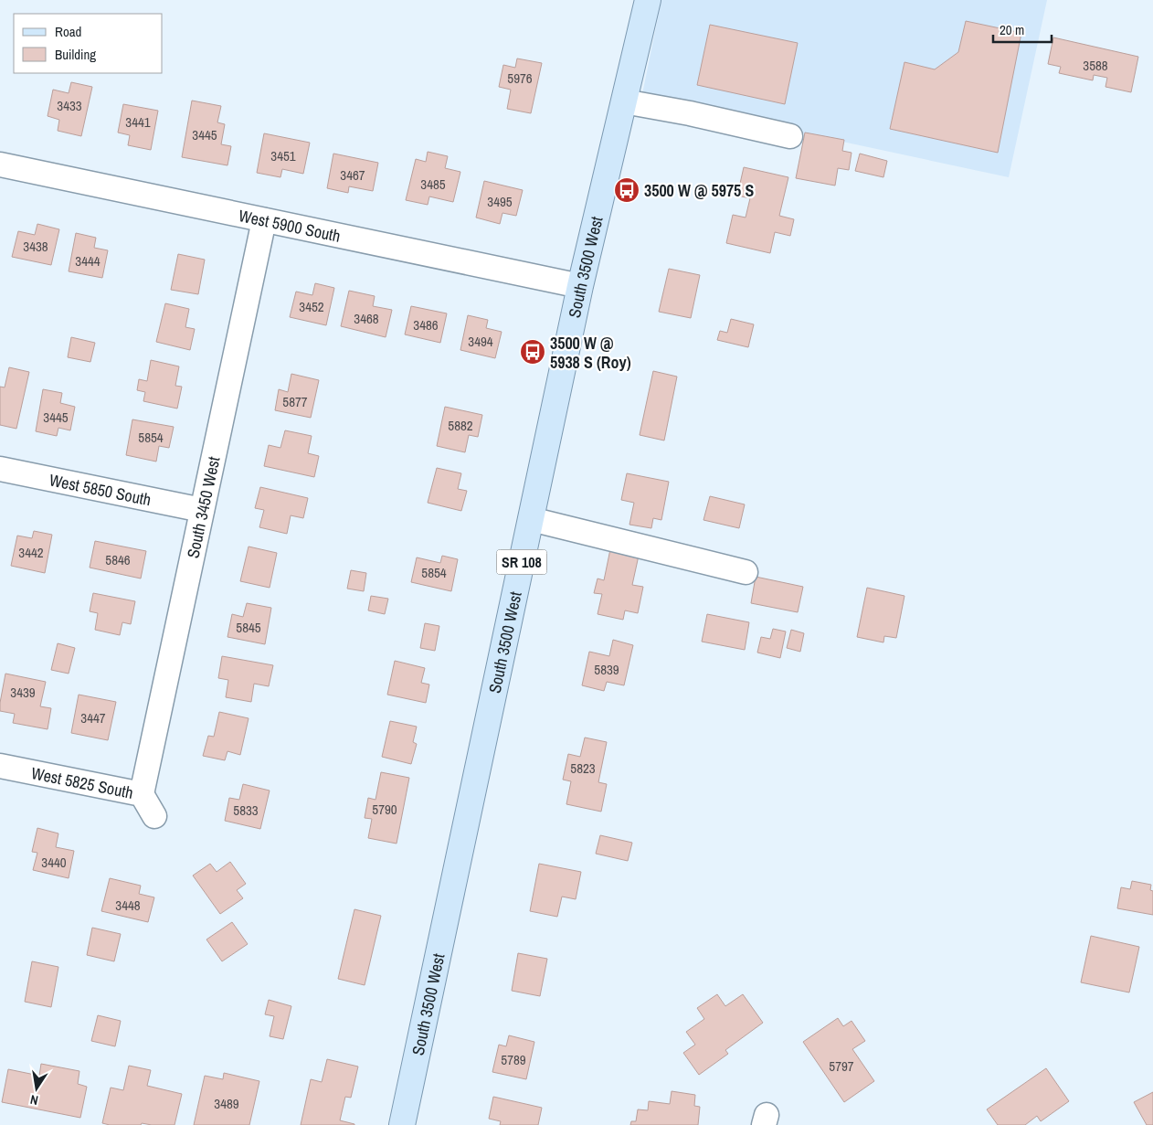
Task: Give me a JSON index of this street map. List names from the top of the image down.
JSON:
{
  "streets": {
    "main road": ["South 3500 West", "SR 108"],
    "street": [
      "West 5900 South",
      "West 5850 South",
      "South 3450 West",
      "West 5825 South"
    ]
  },
  "crossings": [
    ["West 5900 South", "South 3500 West"],
    ["West 5900 South", "South 3450 West"],
    ["West 5850 South", "South 3450 West"],
    ["South 3450 West", "West 5825 South"]
  ],
  "places": {
    "bus stop": ["3500 W @ 5975 S", "3500 W @ 5938 S (Roy)"]
  },
  "house_numbers": [
    "3588",
    "5976",
    "3433",
    "3441",
    "3445",
    "3451",
    "3467",
    "3485",
    "3495",
    "3438",
    "3444",
    "3452",
    "3468",
    "3486",
    "3494",
    "5877",
    "3445",
    "5882",
    "5854",
    "3442",
    "5846",
    "5854",
    "5845",
    "5839",
    "3439",
    "3447",
    "5823",
    "5790",
    "5833",
    "3440",
    "3448",
    "5789",
    "5797",
    "3489"
  ],
  "legend": ["Road", "Building"],
  "scale_bar": "20 m",
  "north": "bottom"
}
